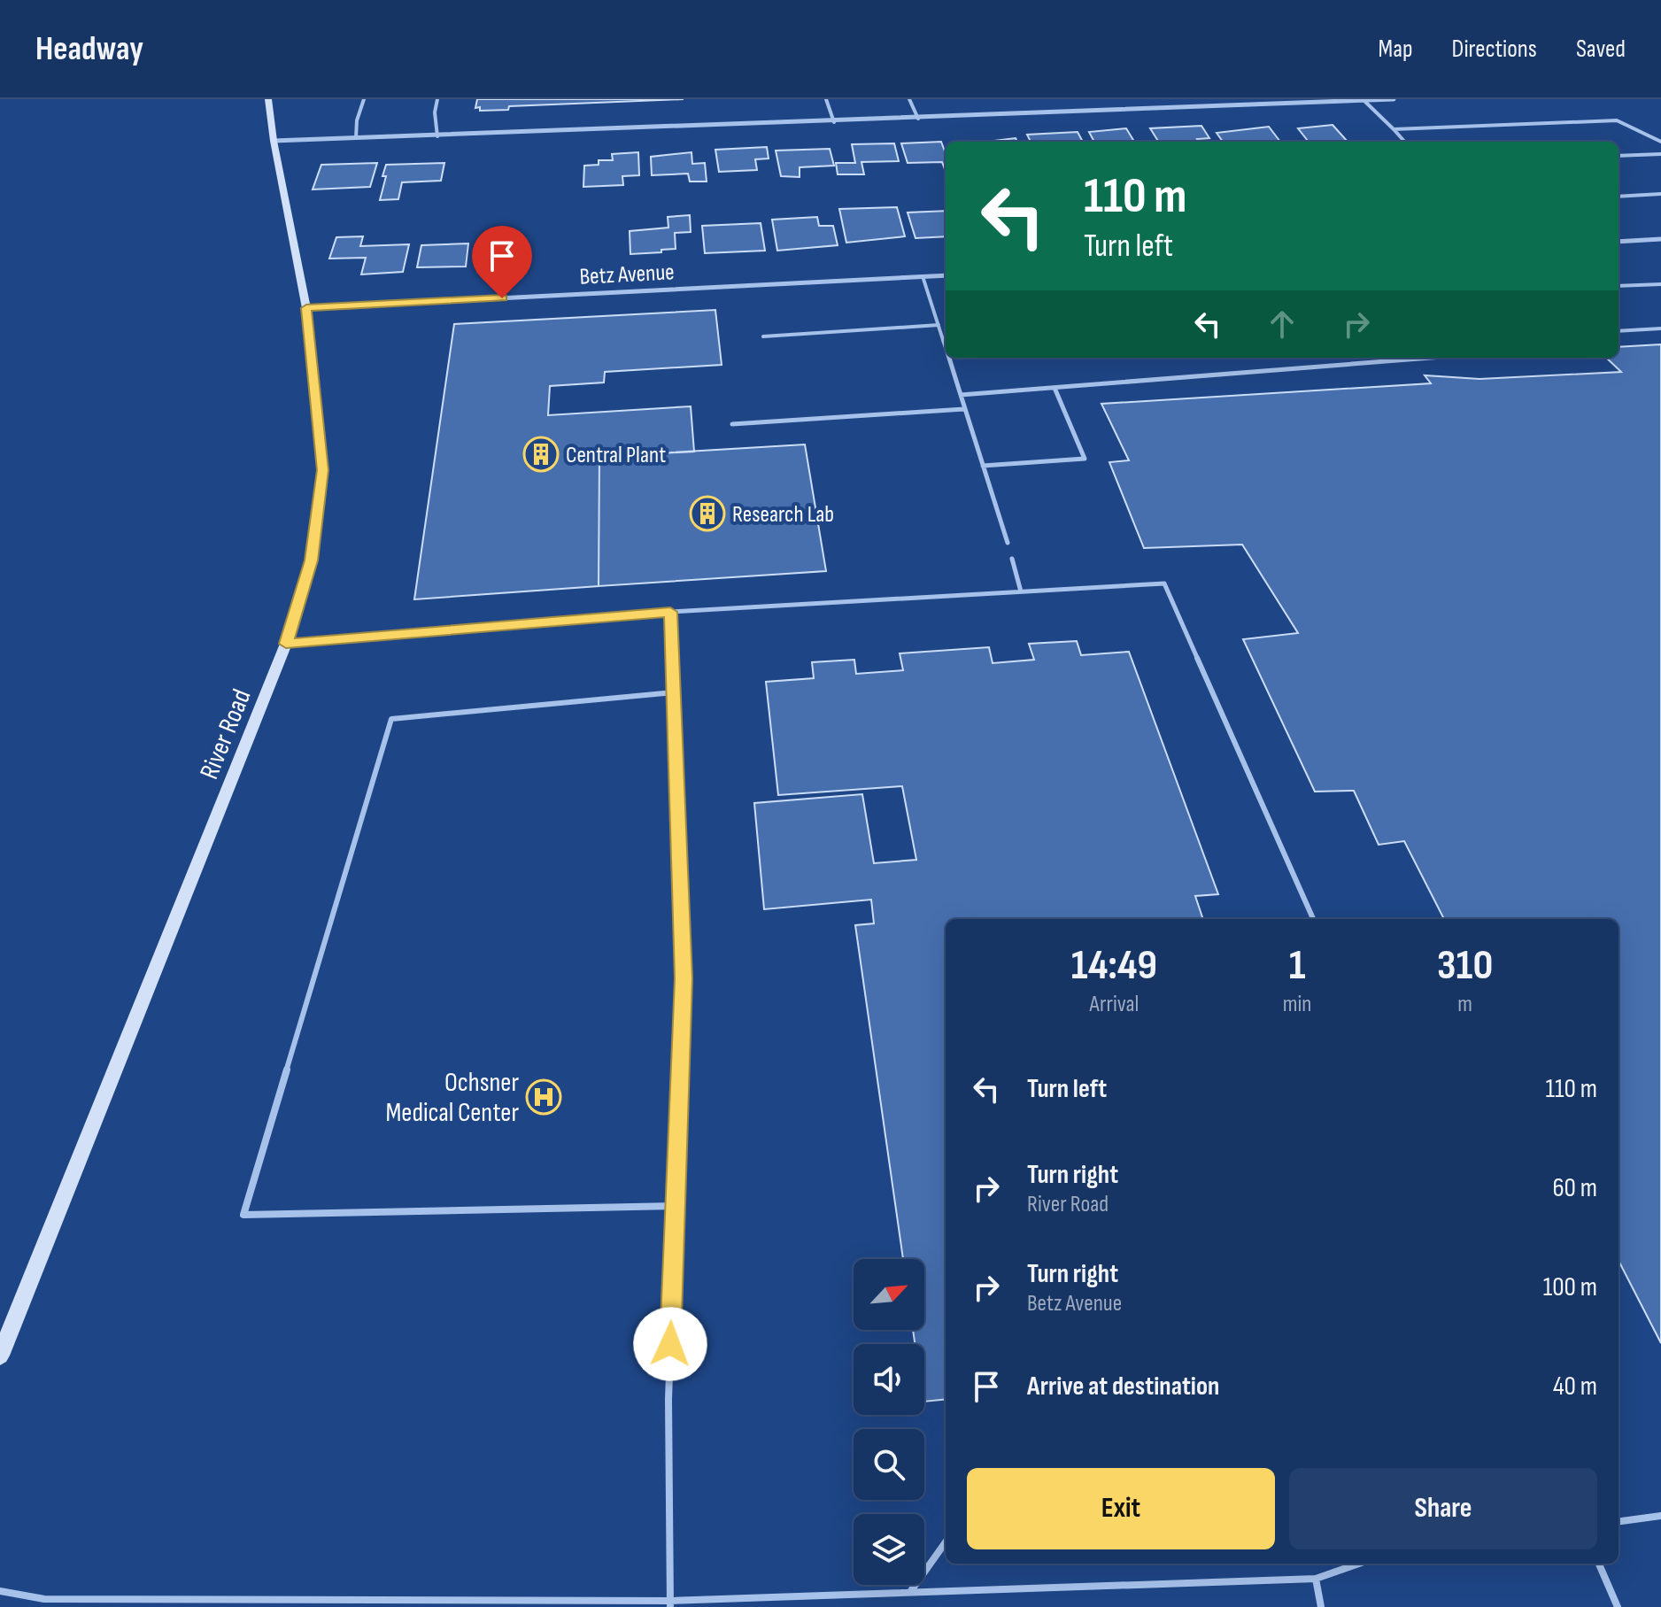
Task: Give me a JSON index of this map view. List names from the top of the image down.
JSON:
{
  "streets": {
    "main road": ["River Road"],
    "street": ["Betz Avenue"]
  },
  "crossings": [
    ["Betz Avenue", "River Road"]
  ],
  "places": {
    "building": ["Central Plant", "Research Lab"],
    "hospital": ["Ochsner Medical Center"]
  },
  "north": "top right",
  "page": {
    "header": "Headway",
    "nav": ["Map", "Directions", "Saved"],
    "turn": ["110 m", "Turn left"],
    "eta": [
      "14:49",
      "Arrival",
      "1",
      "min",
      "310",
      "m"
    ],
    "list": [
      {
        "name": "Turn left",
        "value": "110 m"
      },
      {
        "name": "Turn right",
        "note": "River Road",
        "value": "60 m"
      },
      {
        "name": "Turn right",
        "note": "Betz Avenue",
        "value": "100 m"
      },
      {
        "name": "Arrive at destination",
        "value": "40 m"
      }
    ],
    "buttons": ["Exit", "Share"]
  }
}
